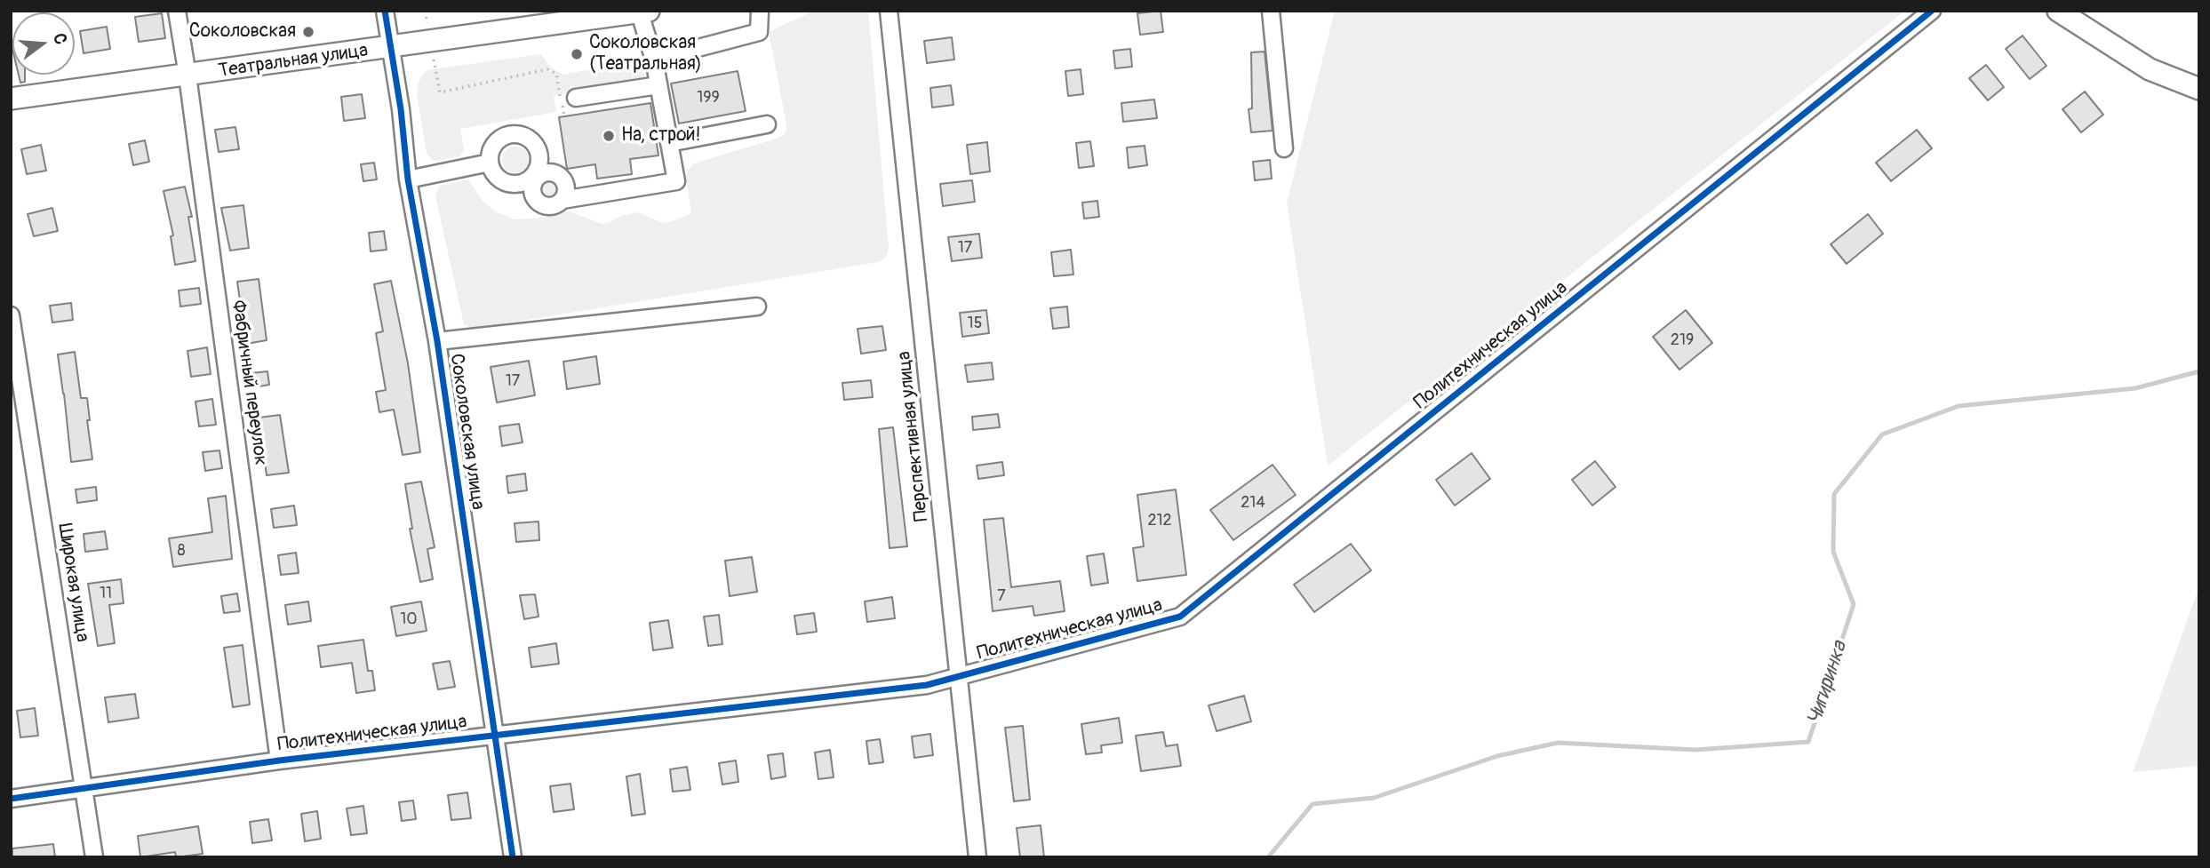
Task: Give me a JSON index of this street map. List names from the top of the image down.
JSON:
{
  "streets": {
    "main road": ["Театральная улица"],
    "street": [
      "Политехническая улица",
      "Фабричный переулок",
      "Соколовская улица",
      "Перспективная улица",
      "Широкая улица"
    ]
  },
  "crossings": [
    ["Театральная улица", "Фабричный переулок"],
    ["Театральная улица", "Соколовская улица"],
    ["Политехническая улица", "Фабричный переулок"],
    ["Политехническая улица", "Соколовская улица"],
    ["Политехническая улица", "Перспективная улица"],
    ["Политехническая улица", "Широкая улица"]
  ],
  "water": ["Чигиринка"],
  "places": ["Соколовская", "Соколовская (Театральная)", "На, строй!"],
  "house_numbers": [
    "199",
    "17",
    "15",
    "219",
    "17",
    "214",
    "212",
    "8",
    "11",
    "7",
    "10"
  ],
  "north": "right"
}
